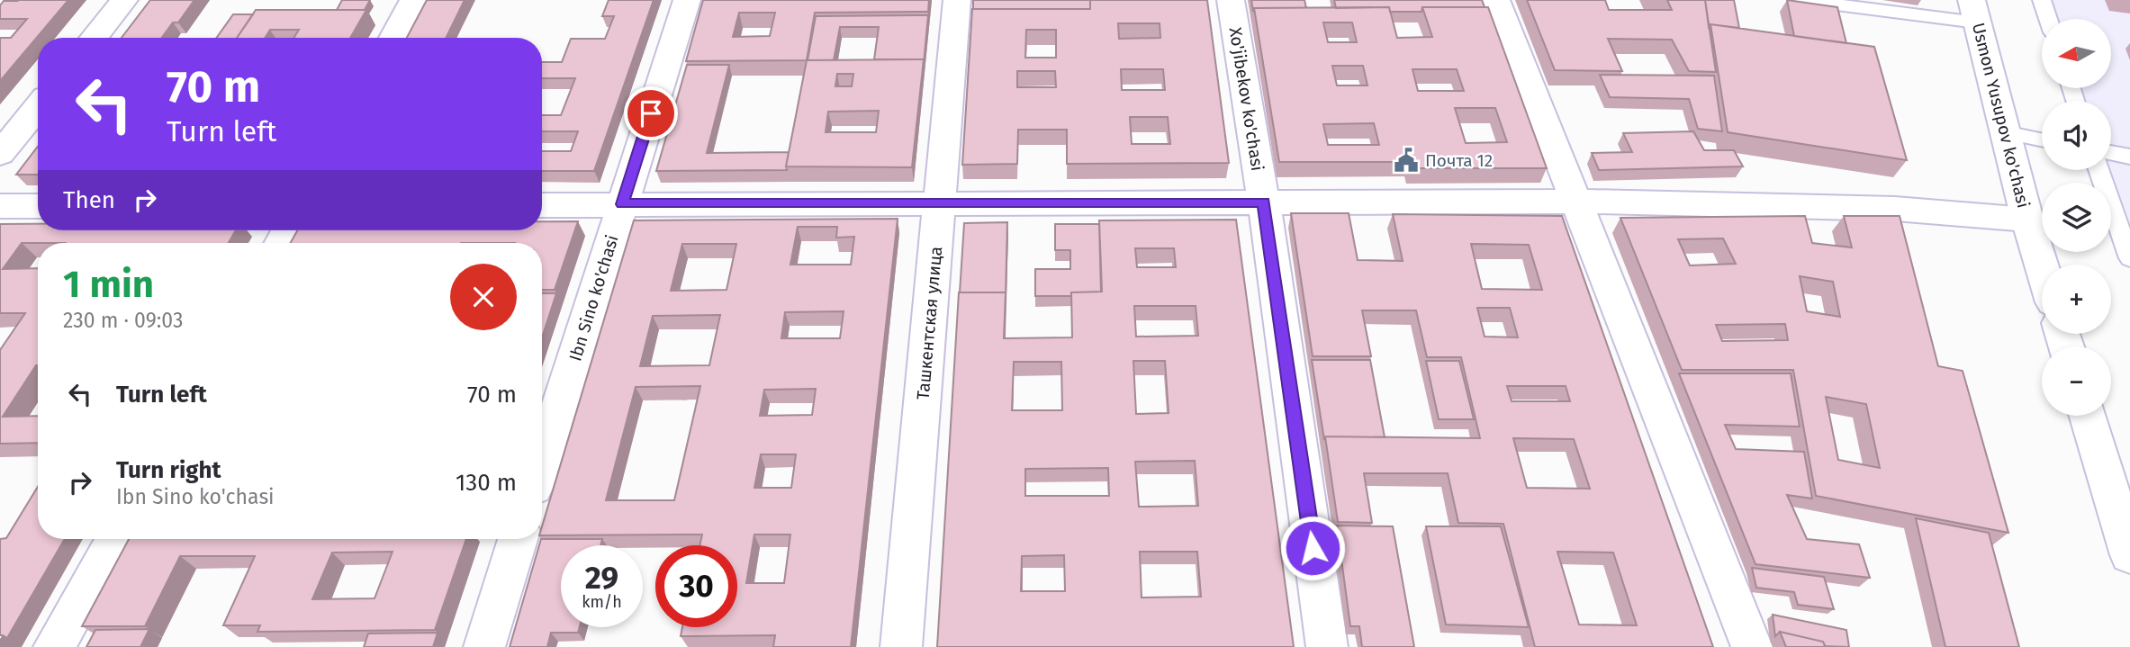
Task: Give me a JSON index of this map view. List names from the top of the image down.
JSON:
{
  "streets": {
    "street": [
      "Xo'jibekov ko'chasi",
      "Usmon Yusupov ko'chasi",
      "Ibn Sino ko'chasi",
      "Ташкентская улица"
    ]
  },
  "places": {
    "public building": ["Почта 12"]
  },
  "north": "left",
  "page": {
    "map_buttons": ["+", "−"],
    "turn": ["70 m", "Turn left"],
    "then": "Then",
    "heading": ["1 min", "230 m · 09:03"],
    "list": [
      {
        "name": "Turn left",
        "value": "70 m"
      },
      {
        "name": "Turn right",
        "note": "Ibn Sino ko'chasi",
        "value": "130 m"
      }
    ],
    "speed": "29 km/h",
    "limit": "30"
  }
}
